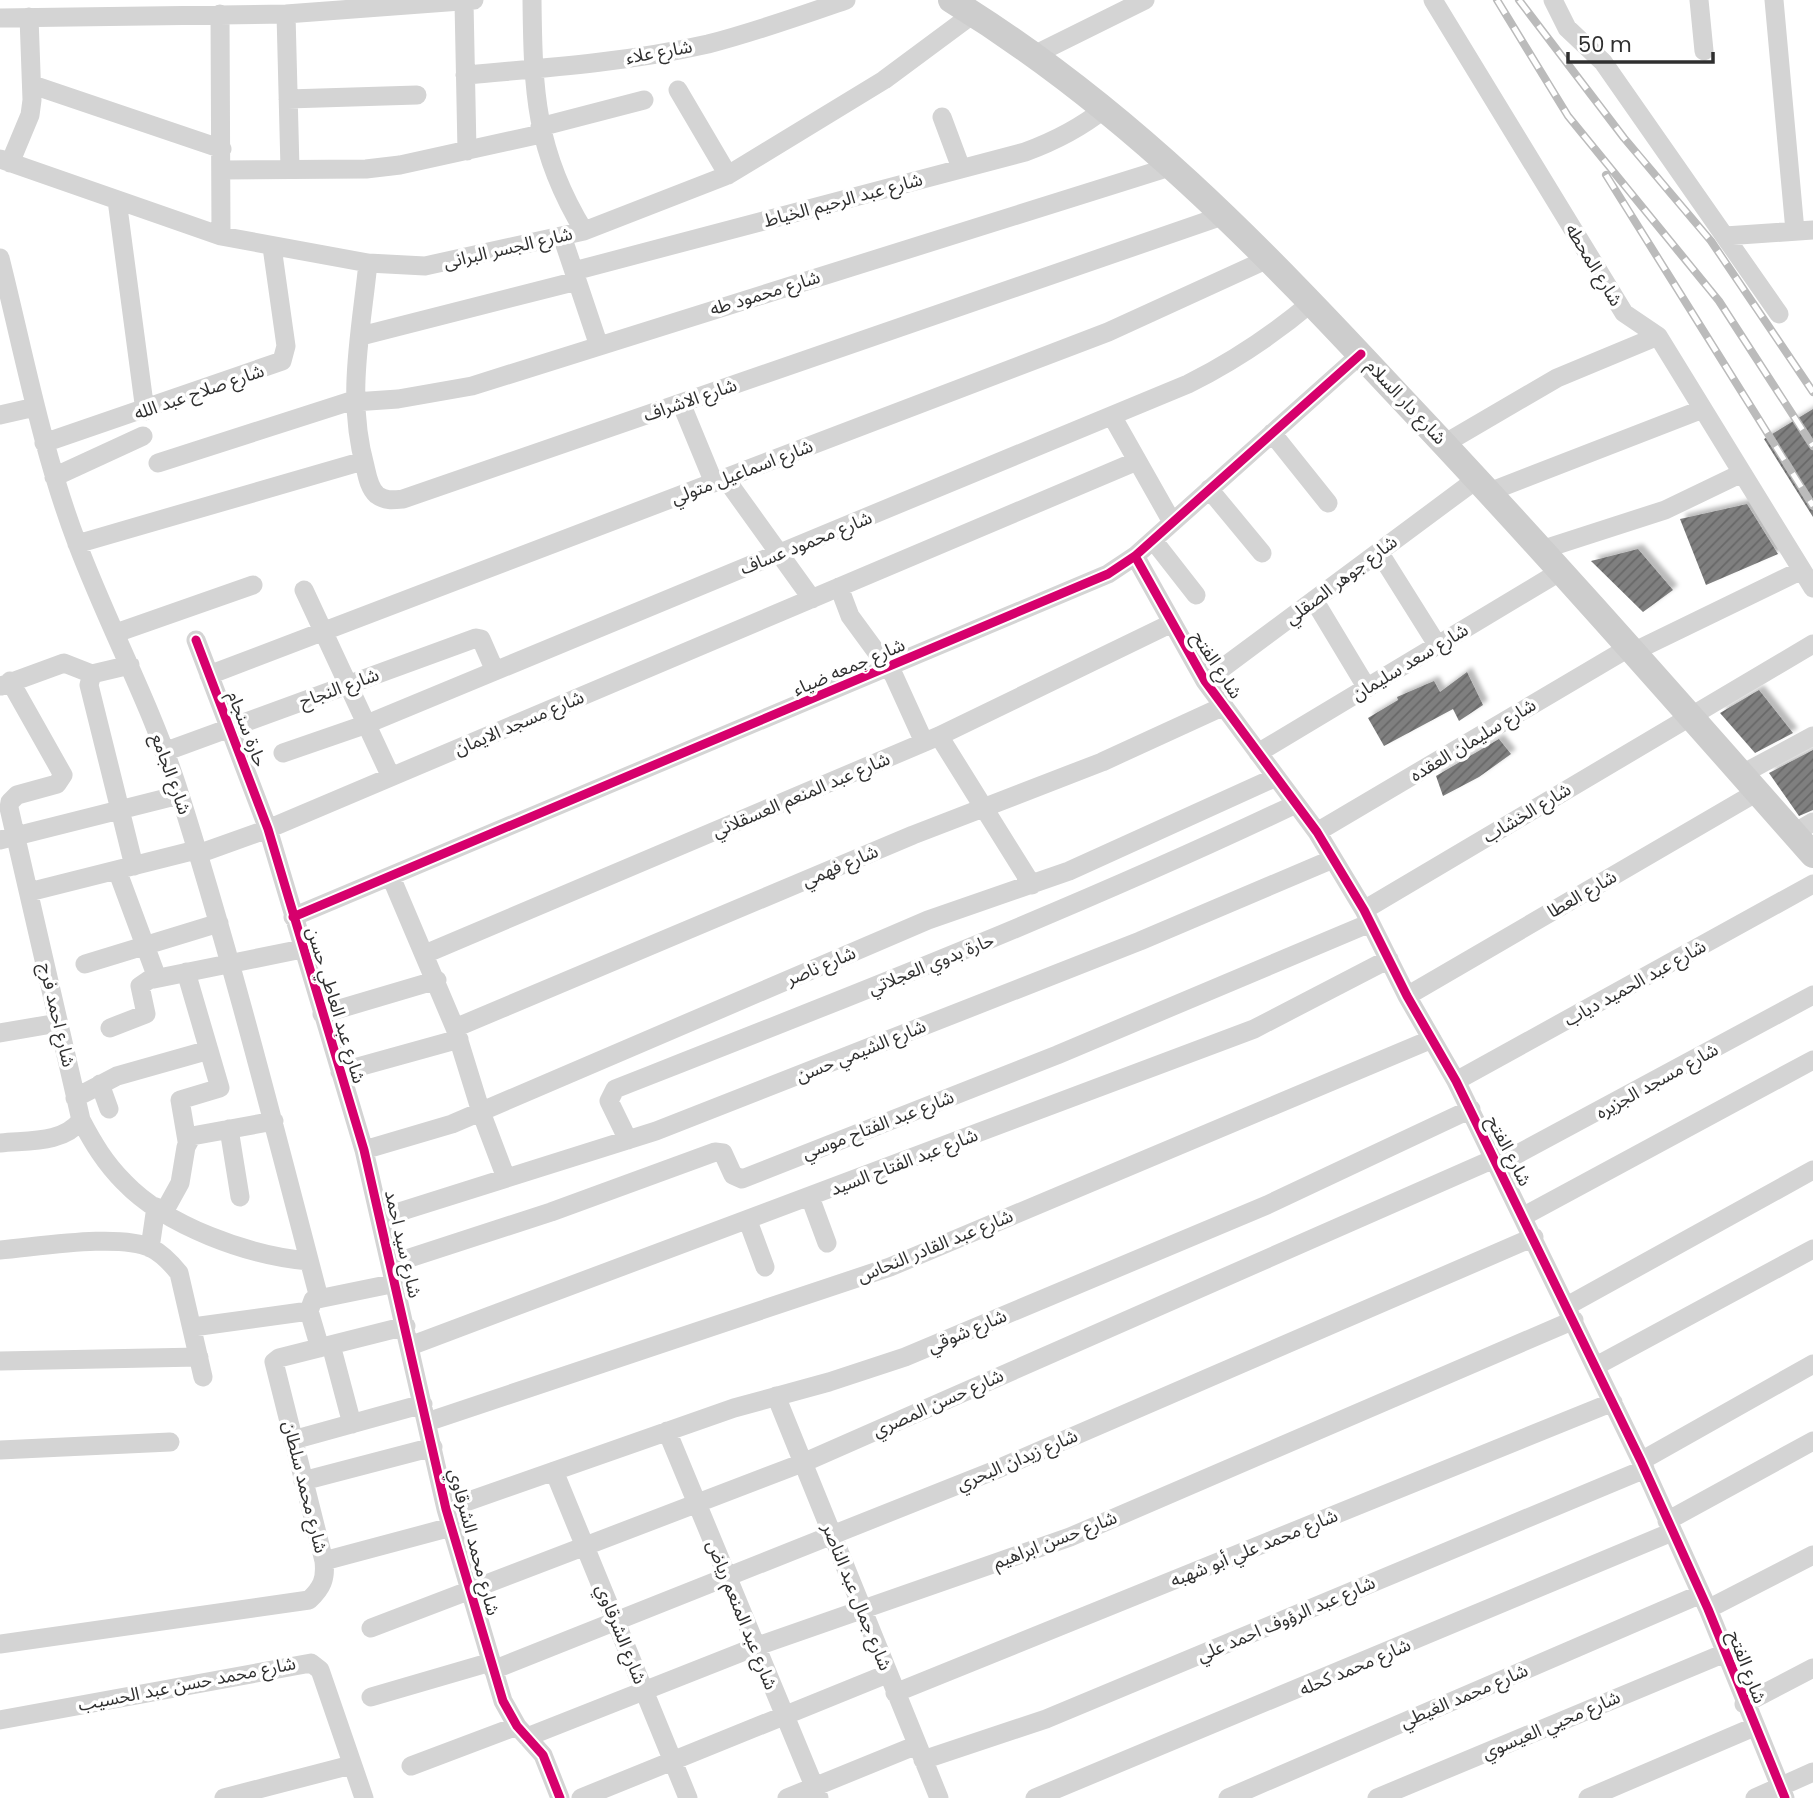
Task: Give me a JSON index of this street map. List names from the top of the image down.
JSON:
{
  "streets": {
    "main road": ["شارع دار السلام"],
    "street": [
      "شارع علاء",
      "شارع عبد الرحيم الخياط",
      "شارع الجسر البرانى",
      "شارع المحطه",
      "شارع محمود طه",
      "شارع صلاح عبد الله",
      "شارع الاشراف",
      "شارع اسماعيل متولي",
      "شارع محمود عساف",
      "شارع جوهر الصقلي",
      "شارع سعد سليمان",
      "شارع الفتح",
      "شارع جمعه ضياء",
      "شارع النجاح",
      "شارع مسجد الايمان",
      "حارة سنجام",
      "شارع سليمان العقده",
      "شارع الجامع",
      "شارع عبد المنعم العسقلاني",
      "شارع الخشاب",
      "شارع فهمي",
      "شارع العطا",
      "حارة بدوي العجلاتي",
      "شارع ناصر",
      "شارع عبد الحميد دياب",
      "شارع عبد العاطي حسن",
      "شارع احمد فرج",
      "شارع الشيمي حسن",
      "شارع مسجد الجزيره",
      "شارع عبد الفتاح موسي",
      "شارع عبد الفتاح السيد",
      "شارع سيد احمد",
      "شارع عبد القادر النحاس",
      "شارع شوقي",
      "شارع حسن المصري",
      "شارع زيدان البحري",
      "شارع محمد سلطان",
      "شارع حسن ابراهيم",
      "شارع محمد الشرقاوي",
      "شارع محمد علي أبو شهبه",
      "شارع جمال عبد الناصر",
      "شارع عبد المنعم رياض",
      "شارع عبد الرؤوف احمد علي",
      "شارع الشرقاوي",
      "شارع محمد كحله",
      "شارع محمد حسن عبد الحسيب",
      "شارع محمد الغيطي",
      "شارع محيي العيسوي"
    ]
  },
  "crossings": [
    ["شارع عبد الرحيم الخياط", "شارع الاشراف"],
    ["شارع عبد الرحيم الخياط", "شارع دار السلام"],
    ["شارع الجسر البرانى", "شارع صلاح عبد الله"],
    ["شارع الجسر البرانى", "شارع الاشراف"],
    ["شارع الجسر البرانى", "شارع دار السلام"],
    ["شارع المحطه", "شارع جوهر الصقلي"],
    ["شارع المحطه", "شارع سليمان العقده"],
    ["شارع محمود طه", "شارع الاشراف"],
    ["شارع محمود طه", "شارع دار السلام"],
    ["شارع صلاح عبد الله", "شارع الجامع"],
    ["شارع الاشراف", "شارع دار السلام"],
    ["شارع دار السلام", "شارع اسماعيل متولي"],
    ["شارع دار السلام", "شارع محمود عساف"],
    ["شارع دار السلام", "شارع جوهر الصقلي"],
    ["شارع دار السلام", "شارع سعد سليمان"],
    ["شارع دار السلام", "شارع جمعه ضياء"],
    ["شارع دار السلام", "شارع سليمان العقده"],
    ["شارع دار السلام", "شارع الخشاب"],
    ["شارع دار السلام", "شارع العطا"],
    ["شارع اسماعيل متولي", "حارة سنجام"],
    ["شارع محمود عساف", "شارع النجاح"],
    ["شارع جوهر الصقلي", "شارع الفتح"],
    ["شارع سعد سليمان", "شارع الفتح"],
    ["شارع الفتح", "شارع جمعه ضياء"],
    ["شارع الفتح", "شارع سليمان العقده"],
    ["شارع الفتح", "شارع عبد المنعم العسقلاني"],
    ["شارع الفتح", "شارع الخشاب"],
    ["شارع الفتح", "شارع فهمي"],
    ["شارع الفتح", "شارع العطا"],
    ["شارع الفتح", "حارة بدوي العجلاتي"],
    ["شارع الفتح", "شارع ناصر"],
    ["شارع الفتح", "شارع عبد الحميد دياب"],
    ["شارع الفتح", "شارع الشيمي حسن"],
    ["شارع الفتح", "شارع مسجد الجزيره"],
    ["شارع الفتح", "شارع عبد الفتاح موسي"],
    ["شارع الفتح", "شارع عبد الفتاح السيد"],
    ["شارع الفتح", "شارع عبد القادر النحاس"],
    ["شارع الفتح", "شارع شوقي"],
    ["شارع الفتح", "شارع حسن المصري"],
    ["شارع الفتح", "شارع زيدان البحري"],
    ["شارع الفتح", "شارع حسن ابراهيم"],
    ["شارع الفتح", "شارع محمد علي أبو شهبه"],
    ["شارع الفتح", "شارع عبد الرؤوف احمد علي"],
    ["شارع الفتح", "شارع محمد كحله"],
    ["شارع الفتح", "شارع محمد الغيطي"],
    ["شارع الفتح", "شارع محيي العيسوي"],
    ["شارع جمعه ضياء", "شارع عبد العاطي حسن"],
    ["شارع النجاح", "حارة سنجام"],
    ["شارع النجاح", "شارع الجامع"],
    ["شارع مسجد الايمان", "حارة سنجام"],
    ["شارع مسجد الايمان", "شارع الجامع"],
    ["شارع مسجد الايمان", "شارع عبد العاطي حسن"],
    ["شارع مسجد الايمان", "شارع احمد فرج"],
    ["حارة سنجام", "شارع عبد العاطي حسن"],
    ["شارع الجامع", "شارع احمد فرج"],
    ["شارع الجامع", "شارع محمد سلطان"],
    ["شارع الخشاب", "شارع عبد الفتاح موسي"],
    ["شارع فهمي", "شارع عبد العاطي حسن"],
    ["حارة بدوي العجلاتي", "شارع الشيمي حسن"],
    ["شارع ناصر", "شارع عبد العاطي حسن"],
    ["شارع ناصر", "شارع سيد احمد"],
    ["شارع عبد العاطي حسن", "شارع سيد احمد"],
    ["شارع الشيمي حسن", "شارع سيد احمد"],
    ["شارع مسجد الجزيره", "شارع حسن المصري"],
    ["شارع عبد الفتاح موسي", "شارع سيد احمد"],
    ["شارع عبد الفتاح السيد", "شارع سيد احمد"],
    ["شارع عبد الفتاح السيد", "شارع محمد الشرقاوي"],
    ["شارع سيد احمد", "شارع محمد سلطان"],
    ["شارع سيد احمد", "شارع محمد الشرقاوي"],
    ["شارع عبد القادر النحاس", "شارع محمد سلطان"],
    ["شارع عبد القادر النحاس", "شارع محمد الشرقاوي"],
    ["شارع شوقي", "شارع محمد سلطان"],
    ["شارع شوقي", "شارع محمد الشرقاوي"],
    ["شارع شوقي", "شارع جمال عبد الناصر"],
    ["شارع شوقي", "شارع عبد المنعم رياض"],
    ["شارع شوقي", "شارع الشرقاوي"],
    ["شارع حسن المصري", "شارع محمد الشرقاوي"],
    ["شارع حسن المصري", "شارع جمال عبد الناصر"],
    ["شارع حسن المصري", "شارع عبد المنعم رياض"],
    ["شارع حسن المصري", "شارع الشرقاوي"],
    ["شارع زيدان البحري", "شارع محمد الشرقاوي"],
    ["شارع زيدان البحري", "شارع جمال عبد الناصر"],
    ["شارع زيدان البحري", "شارع عبد المنعم رياض"],
    ["شارع زيدان البحري", "شارع الشرقاوي"],
    ["شارع حسن ابراهيم", "شارع محمد الشرقاوي"],
    ["شارع حسن ابراهيم", "شارع جمال عبد الناصر"],
    ["شارع حسن ابراهيم", "شارع عبد المنعم رياض"],
    ["شارع حسن ابراهيم", "شارع الشرقاوي"],
    ["شارع محمد علي أبو شهبه", "شارع جمال عبد الناصر"],
    ["شارع جمال عبد الناصر", "شارع عبد الرؤوف احمد علي"],
    ["شارع عبد المنعم رياض", "شارع عبد الرؤوف احمد علي"]
  ],
  "scale_bar": "50 m"
}
